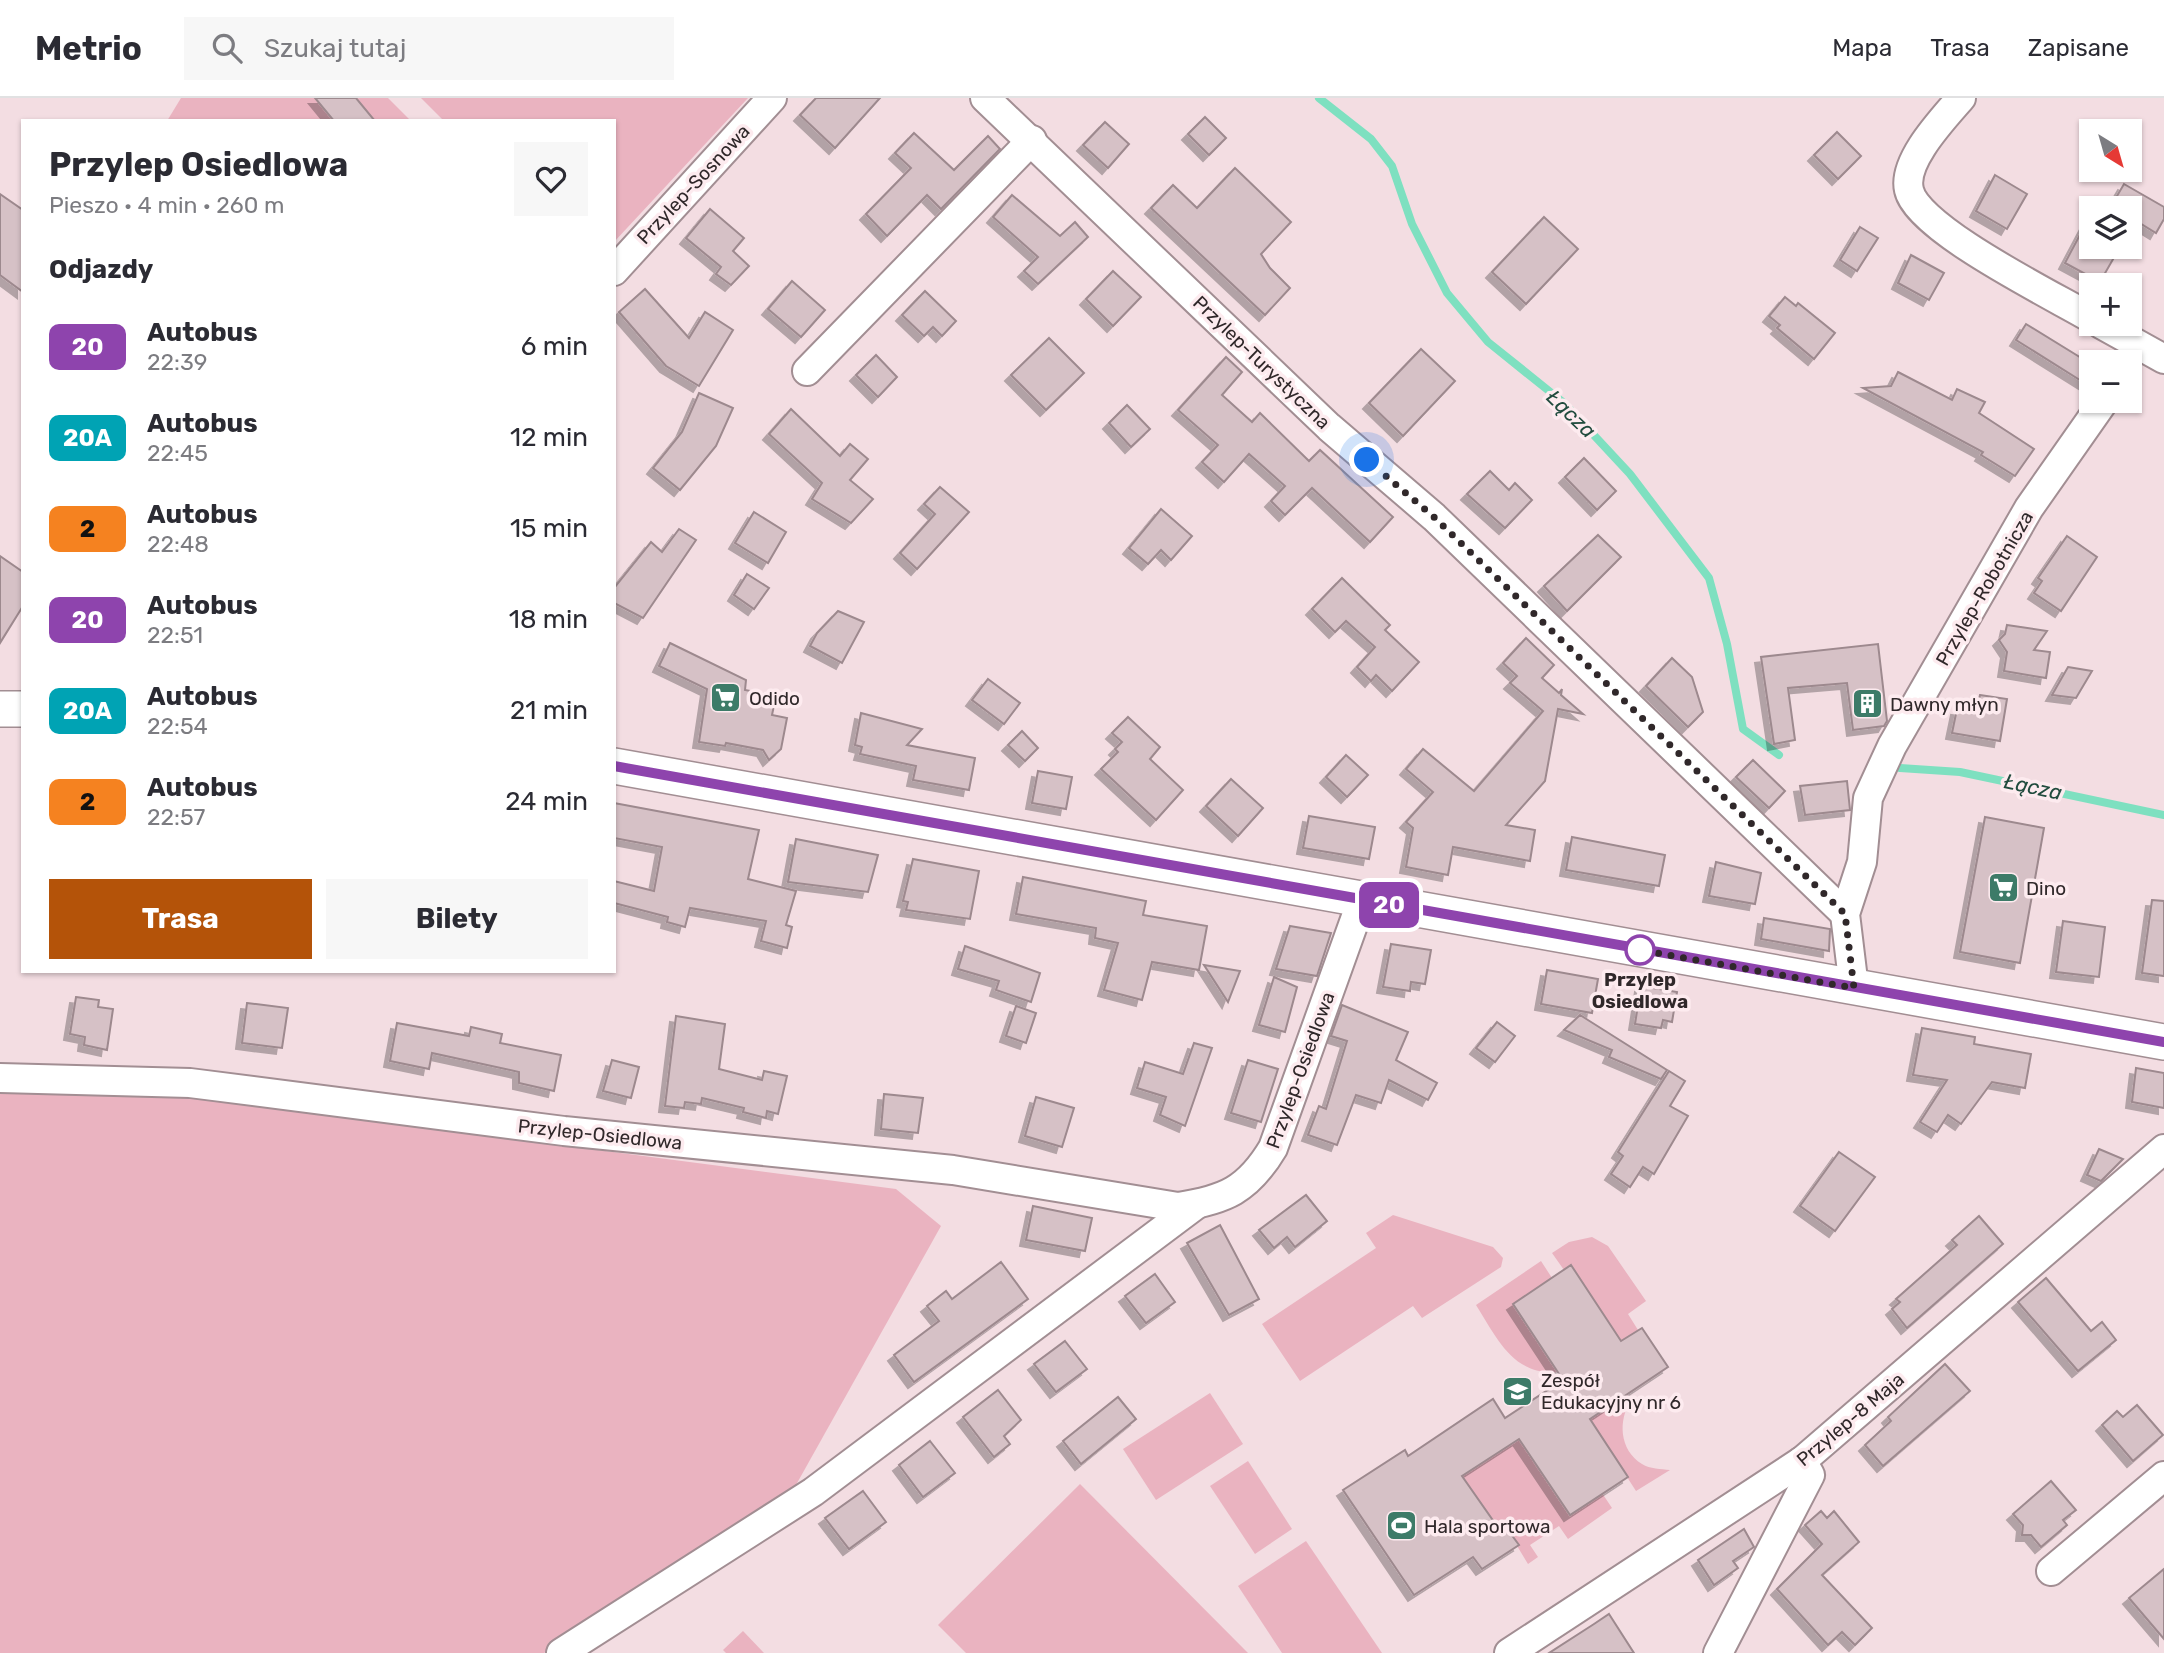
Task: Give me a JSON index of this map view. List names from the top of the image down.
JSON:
{
  "streets": {
    "street": [
      "Przylep-Sosnowa",
      "Przylep-Turystyczna",
      "Przylep-Robotnicza",
      "Przylep-Osiedlowa",
      "Przylep-8 Maja"
    ]
  },
  "crossings": [
    ["Przylep-Turystyczna", "Przylep-Robotnicza"]
  ],
  "water": ["Łącza"],
  "places": {
    "supermarket": ["Odido", "Dino"],
    "building": ["Dawny młyn"],
    "other": ["Przylep Osiedlowa"],
    "school or university": ["Zespół Edukacyjny nr 6"],
    "sports": ["Hala sportowa"]
  },
  "lines": ["bus line 20"],
  "north": "bottom right",
  "page": {
    "header": "Metrio",
    "search": "Szukaj tutaj",
    "nav": ["Mapa", "Trasa", "Zapisane"],
    "on_map": "20",
    "map_buttons": ["+", "−"],
    "heading": [
      ["Przylep Osiedlowa", "Pieszo · 4 min · 260 m"],
      "Odjazdy"
    ],
    "list": [
      {
        "mark": "20",
        "name": "Autobus",
        "note": "22:39",
        "value": "6 min"
      },
      {
        "mark": "20A",
        "name": "Autobus",
        "note": "22:45",
        "value": "12 min"
      },
      {
        "mark": "2",
        "name": "Autobus",
        "note": "22:48",
        "value": "15 min"
      },
      {
        "mark": "20",
        "name": "Autobus",
        "note": "22:51",
        "value": "18 min"
      },
      {
        "mark": "20A",
        "name": "Autobus",
        "note": "22:54",
        "value": "21 min"
      },
      {
        "mark": "2",
        "name": "Autobus",
        "note": "22:57",
        "value": "24 min"
      }
    ],
    "buttons": ["Trasa", "Bilety"]
  }
}
